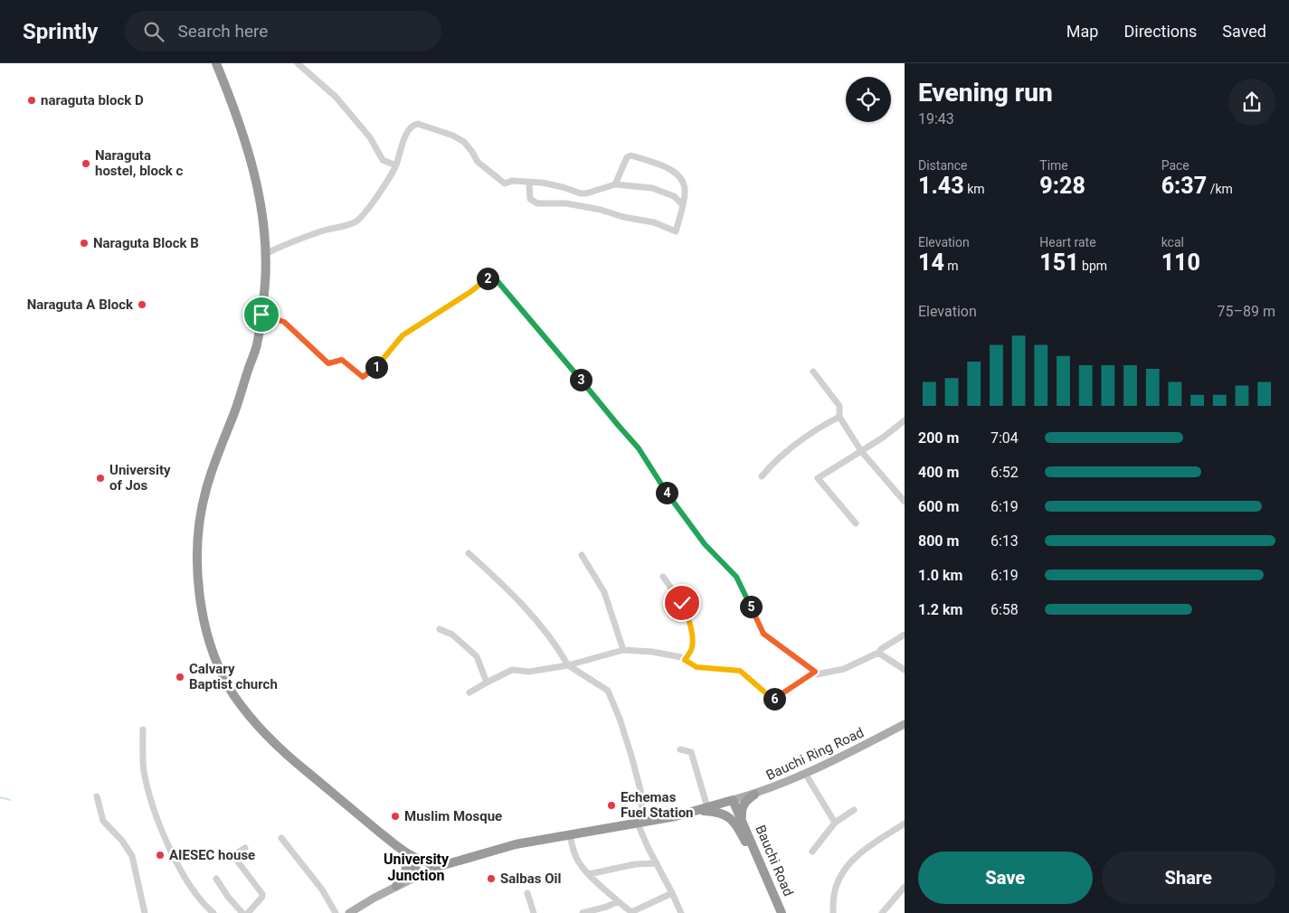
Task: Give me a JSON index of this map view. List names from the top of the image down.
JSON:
{
  "streets": {
    "highway": ["Bauchi Road"],
    "main road": ["Bauchi Ring Road"]
  },
  "crossings": [
    ["Bauchi Ring Road", "Bauchi Road"]
  ],
  "districts": ["University Junction"],
  "places": [
    "naraguta block D",
    "Naraguta hostel, block c",
    "Naraguta Block B",
    "Naraguta A Block",
    "University of Jos",
    "Calvary Baptist church",
    "Echemas Fuel Station",
    "Muslim Mosque",
    "AIESEC house",
    "Salbas Oil"
  ],
  "page": {
    "header": "Sprintly",
    "search": "Search here",
    "nav": ["Map", "Directions", "Saved"],
    "heading": ["Evening run", "19:43"],
    "stats": [
      ["Distance", "1.43 km"],
      ["Time", "9:28"],
      ["Pace", "6:37 /km"],
      ["Elevation", "14 m"],
      ["Heart rate", "151 bpm"],
      ["kcal", "110"]
    ],
    "pins": [
      "2",
      "1",
      "3",
      "4",
      "5",
      "6"
    ],
    "chart": ["Elevation", "75–89 m"],
    "list": [
      {
        "name": "200 m",
        "note": "7:04"
      },
      {
        "name": "400 m",
        "note": "6:52"
      },
      {
        "name": "600 m",
        "note": "6:19"
      },
      {
        "name": "800 m",
        "note": "6:13"
      },
      {
        "name": "1.0 km",
        "note": "6:19"
      },
      {
        "name": "1.2 km",
        "note": "6:58"
      }
    ],
    "buttons": ["Save", "Share"]
  }
}
